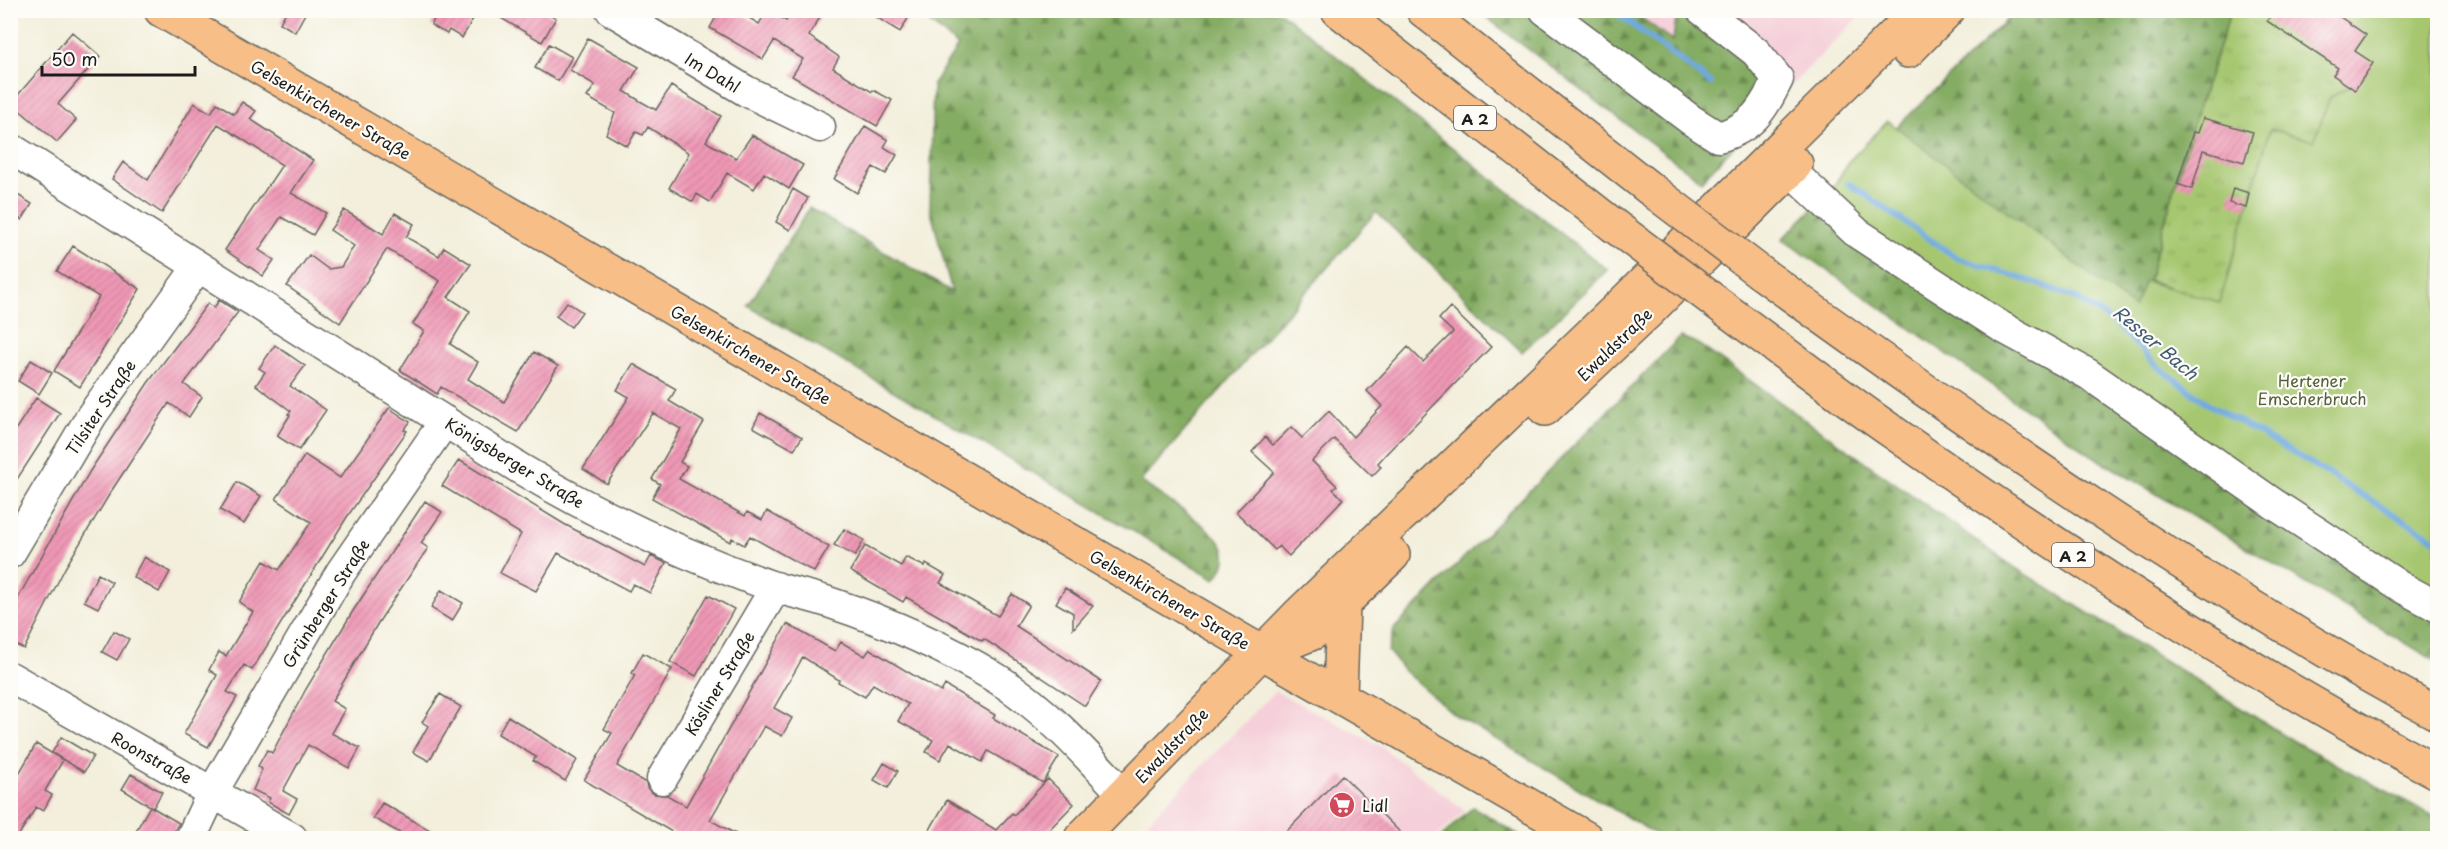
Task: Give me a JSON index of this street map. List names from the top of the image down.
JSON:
{
  "streets": {
    "main road": ["Gelsenkirchener Straße", "A 2", "Ewaldstraße"],
    "street": [
      "Im Dahl",
      "Tilsiter Straße",
      "Königsberger Straße",
      "Grünberger Straße",
      "Kösliner Straße",
      "Roonstraße"
    ]
  },
  "crossings": [
    ["Gelsenkirchener Straße", "Ewaldstraße"],
    ["Ewaldstraße", "Königsberger Straße"],
    ["Tilsiter Straße", "Königsberger Straße"],
    ["Königsberger Straße", "Grünberger Straße"],
    ["Königsberger Straße", "Kösliner Straße"],
    ["Grünberger Straße", "Roonstraße"]
  ],
  "water": ["Resser Bach"],
  "parks": ["Hertener Emscherbruch"],
  "places": {
    "supermarket": ["Lidl"]
  },
  "scale_bar": "50 m"
}
